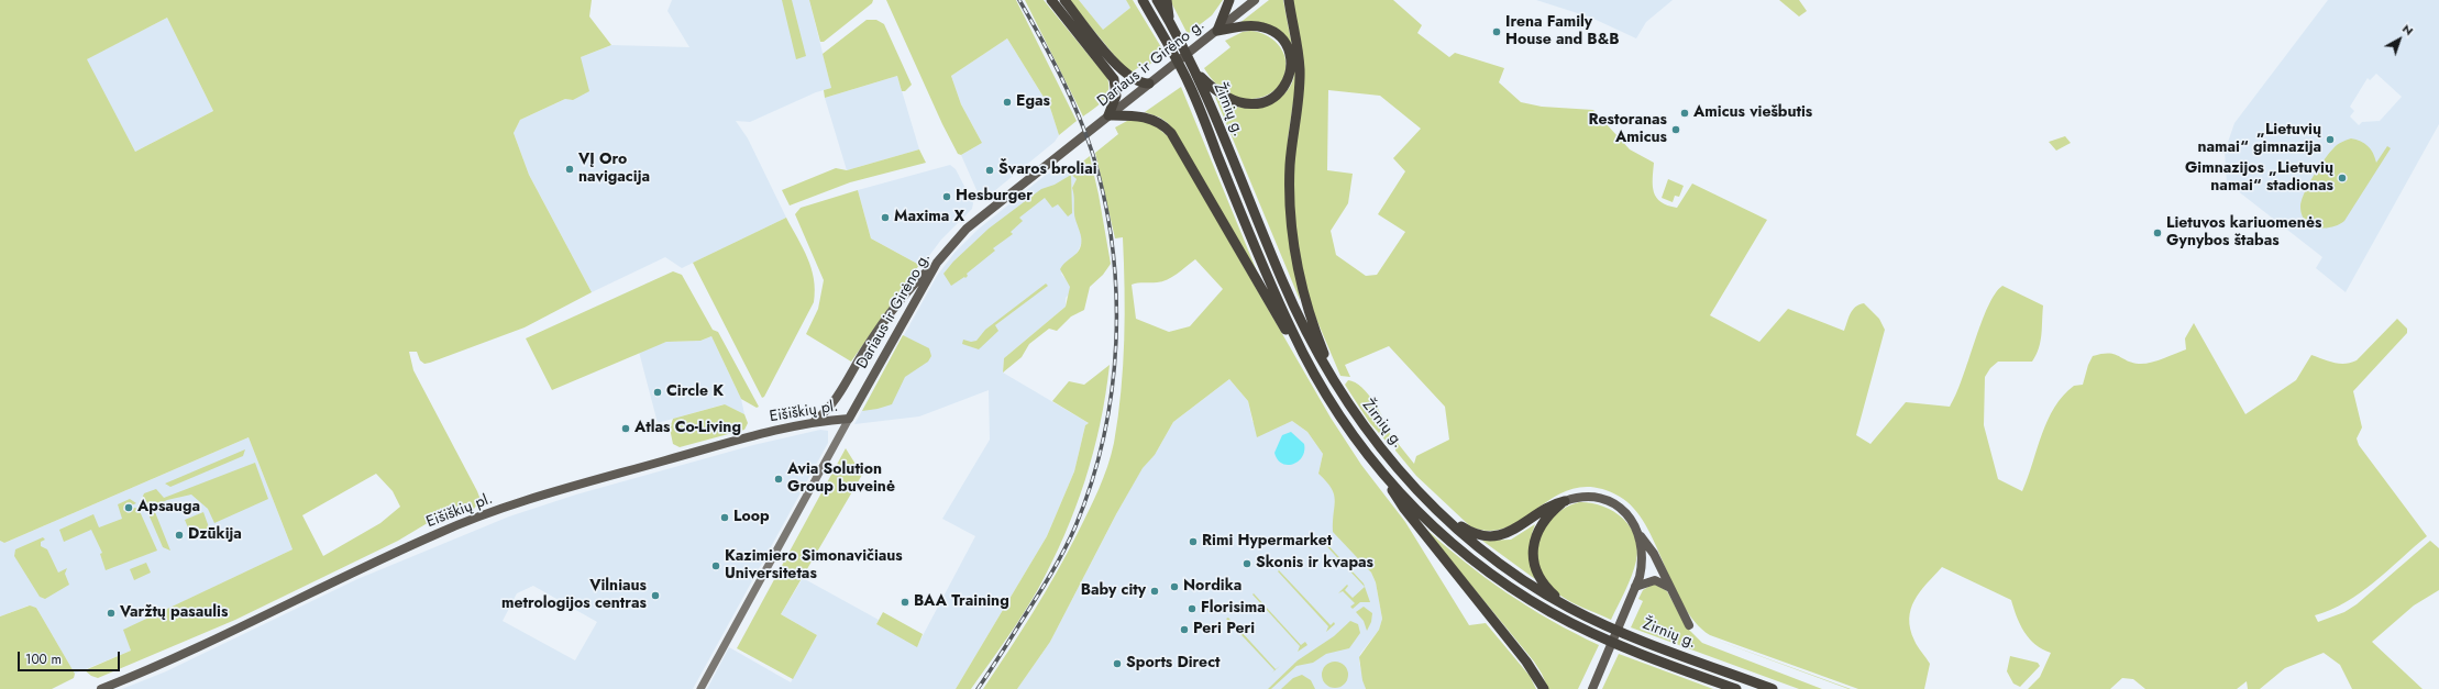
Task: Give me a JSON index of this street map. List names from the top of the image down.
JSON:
{
  "streets": {
    "highway": ["Žirnių g."],
    "main road": ["Dariaus ir Girėno g.", "Eišiškių pl."]
  },
  "crossings": [
    ["Dariaus ir Girėno g.", "Eišiškių pl."]
  ],
  "places": [
    "Irena Family House and B&B",
    "Egas",
    "Amicus viešbutis",
    "Restoranas Amicus",
    "„Lietuvių namai“ gimnazija",
    "VĮ Oro navigacija",
    "Švaros broliai",
    "Gimnazijos „Lietuvių namai“ stadionas",
    "Hesburger",
    "Maxima X",
    "Lietuvos kariuomenės Gynybos štabas",
    "Circle K",
    "Atlas Co-Living",
    "Avia Solution Group buveinė",
    "Apsauga",
    "Loop",
    "Dzūkija",
    "Rimi Hypermarket",
    "Skonis ir kvapas",
    "Kazimiero Simonavičiaus Universitetas",
    "Nordika",
    "Baby city",
    "Vilniaus metrologijos centras",
    "BAA Training",
    "Florisima",
    "Varžtų pasaulis",
    "Peri Peri",
    "Sports Direct"
  ],
  "scale_bar": "100 m",
  "north": "top right"
}
